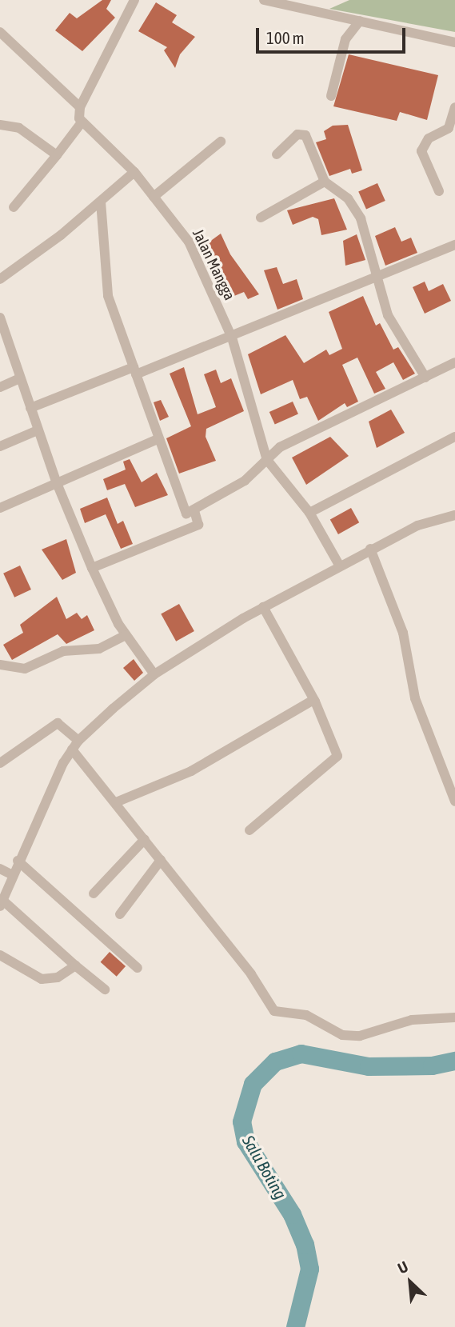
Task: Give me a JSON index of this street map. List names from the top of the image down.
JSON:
{
  "streets": {
    "street": ["Jalan Mangga"]
  },
  "water": ["Salu Boting"],
  "scale_bar": "100 m",
  "north": "top left"
}
